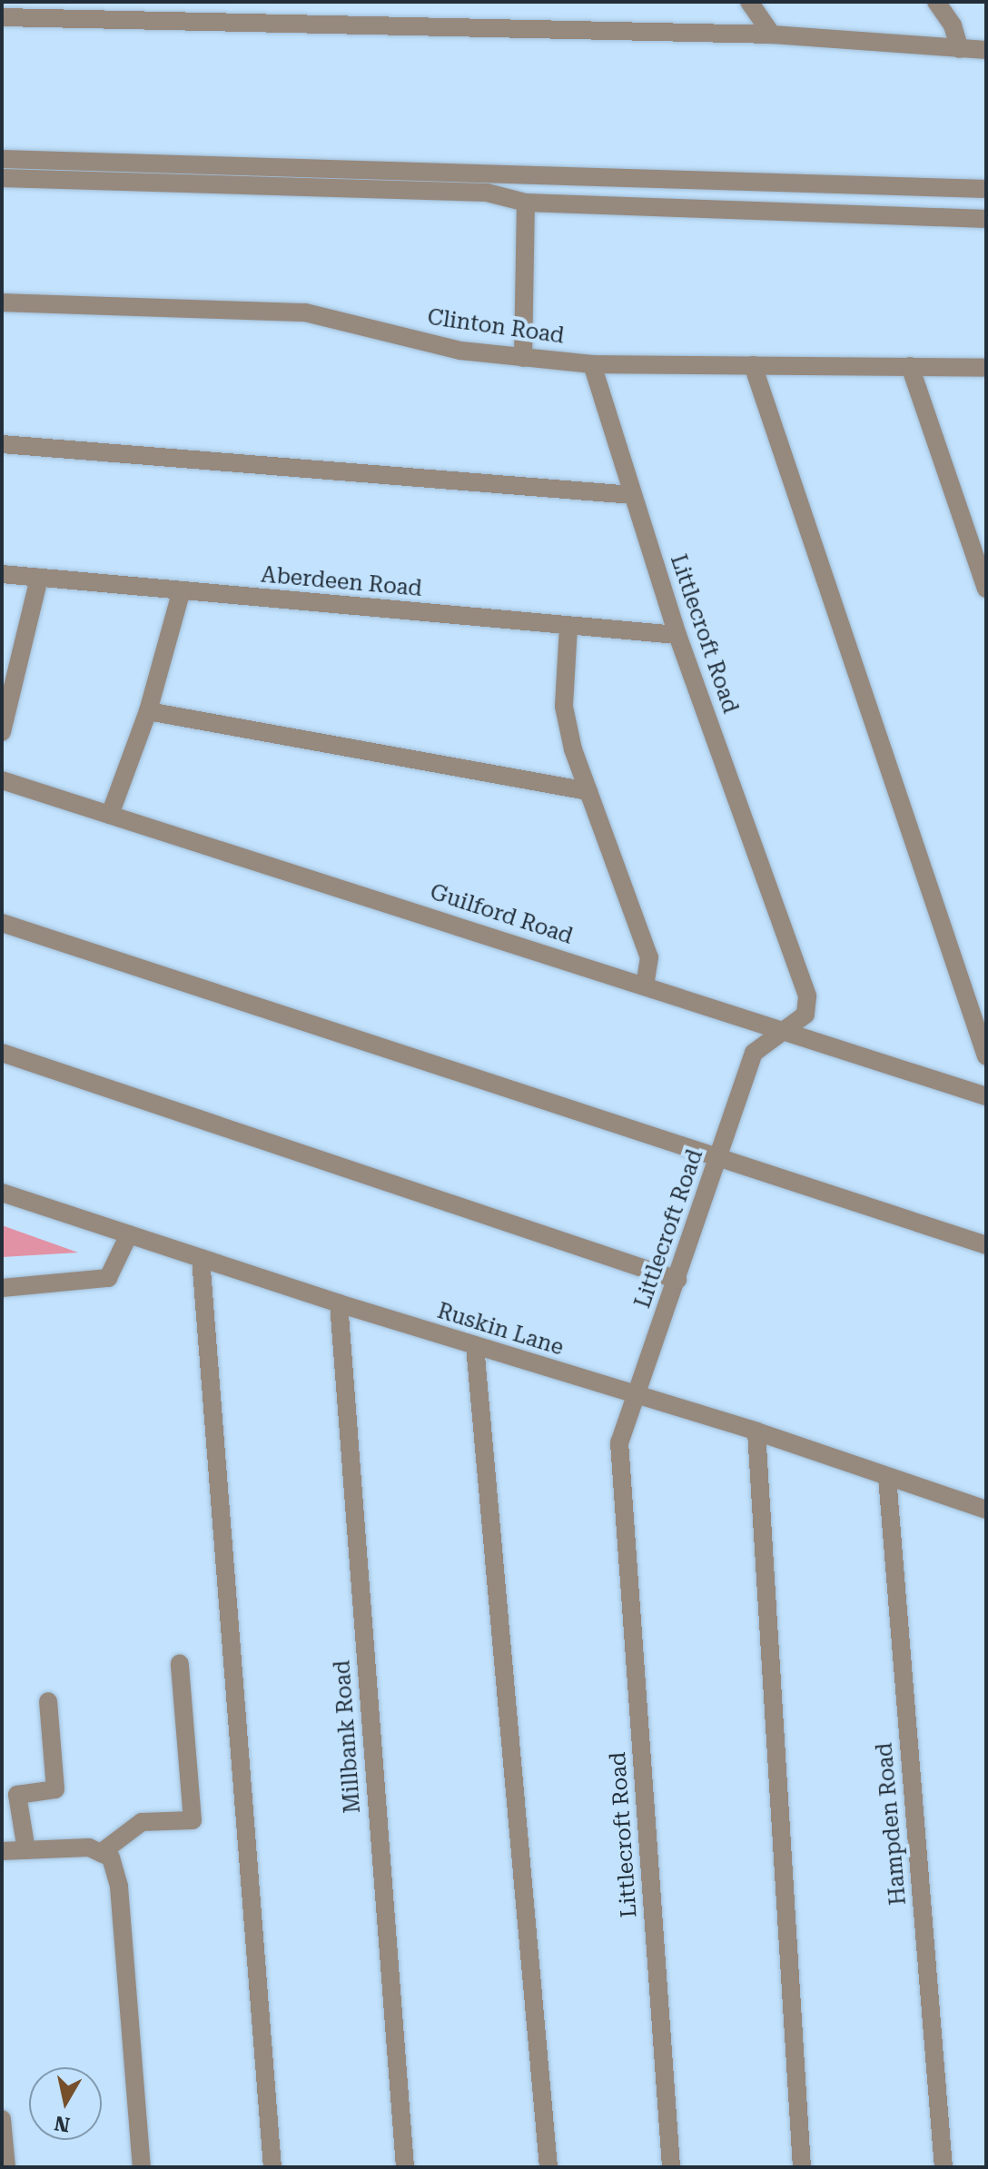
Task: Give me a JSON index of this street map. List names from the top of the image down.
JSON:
{
  "streets": {
    "street": [
      "Clinton Road",
      "Aberdeen Road",
      "Littlecroft Road",
      "Guilford Road",
      "Ruskin Lane",
      "Millbank Road",
      "Hampden Road"
    ]
  },
  "crossings": [
    ["Clinton Road", "Littlecroft Road"],
    ["Aberdeen Road", "Littlecroft Road"],
    ["Littlecroft Road", "Guilford Road"],
    ["Littlecroft Road", "Ruskin Lane"],
    ["Ruskin Lane", "Millbank Road"],
    ["Ruskin Lane", "Hampden Road"]
  ],
  "north": "bottom"
}
